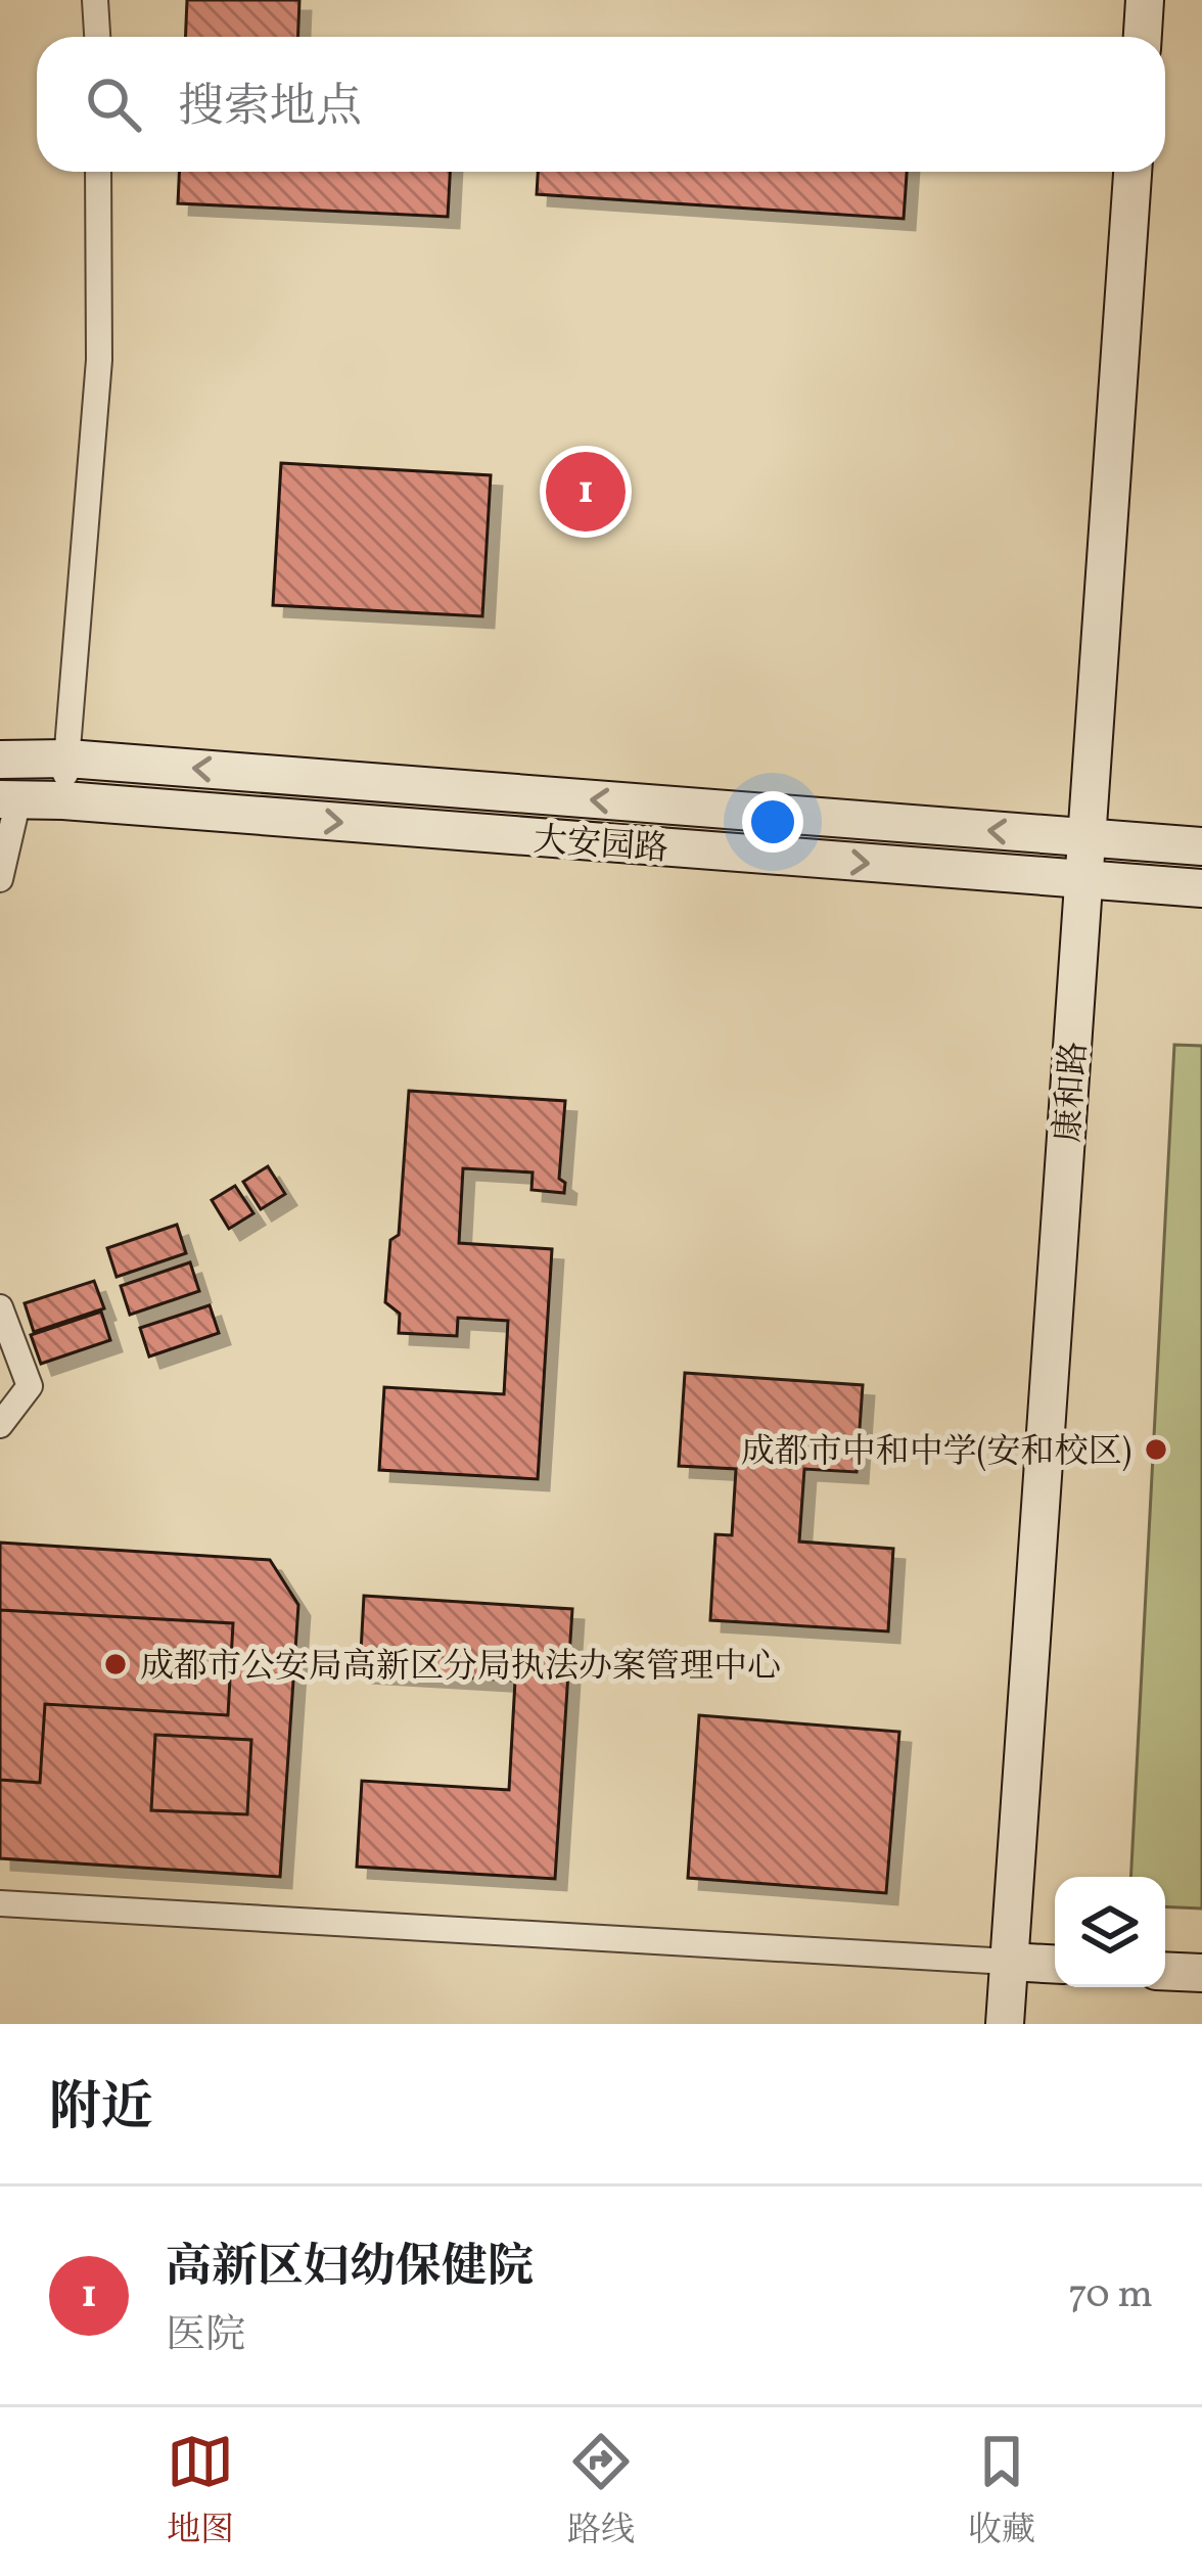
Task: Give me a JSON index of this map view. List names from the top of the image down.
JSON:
{
  "streets": {
    "street": ["大安园路", "康和路"]
  },
  "crossings": [
    ["大安园路", "康和路"]
  ],
  "places": ["成都市中和中学(安和校区)", "成都市公安局高新区分局执法办案管理中心"],
  "page": {
    "search": "搜索地点",
    "pins": "1",
    "heading": "附近",
    "list": [
      {
        "mark": "1",
        "name": "高新区妇幼保健院",
        "note": "医院",
        "value": "70 m"
      }
    ],
    "nav": ["地图", "路线", "收藏"]
  }
}
